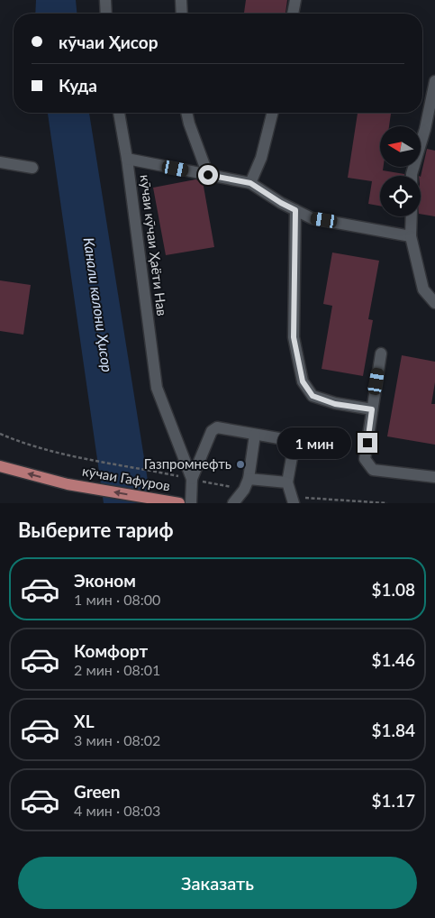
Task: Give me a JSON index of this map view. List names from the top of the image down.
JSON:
{
  "streets": {
    "main road": ["кӯчаи Гафуров"],
    "street": ["кӯчаи кӯчаи Ҳаёти Нав"]
  },
  "one_way": ["кӯчаи Гафуров"],
  "water": ["Канали калони Ҳисор"],
  "places": ["Газпромнефть"],
  "north": "left",
  "page": {
    "banner": ["кӯчаи Ҳисор", "Куда"],
    "bubble": "1 мин",
    "heading": "Выберите тариф",
    "list": [
      {
        "name": "Эконом",
        "note": "1 мин · 08:00",
        "value": "$1.08"
      },
      {
        "name": "Комфорт",
        "note": "2 мин · 08:01",
        "value": "$1.46"
      },
      {
        "name": "XL",
        "note": "3 мин · 08:02",
        "value": "$1.84"
      },
      {
        "name": "Green",
        "note": "4 мин · 08:03",
        "value": "$1.17"
      }
    ],
    "buttons": "Заказать"
  }
}
